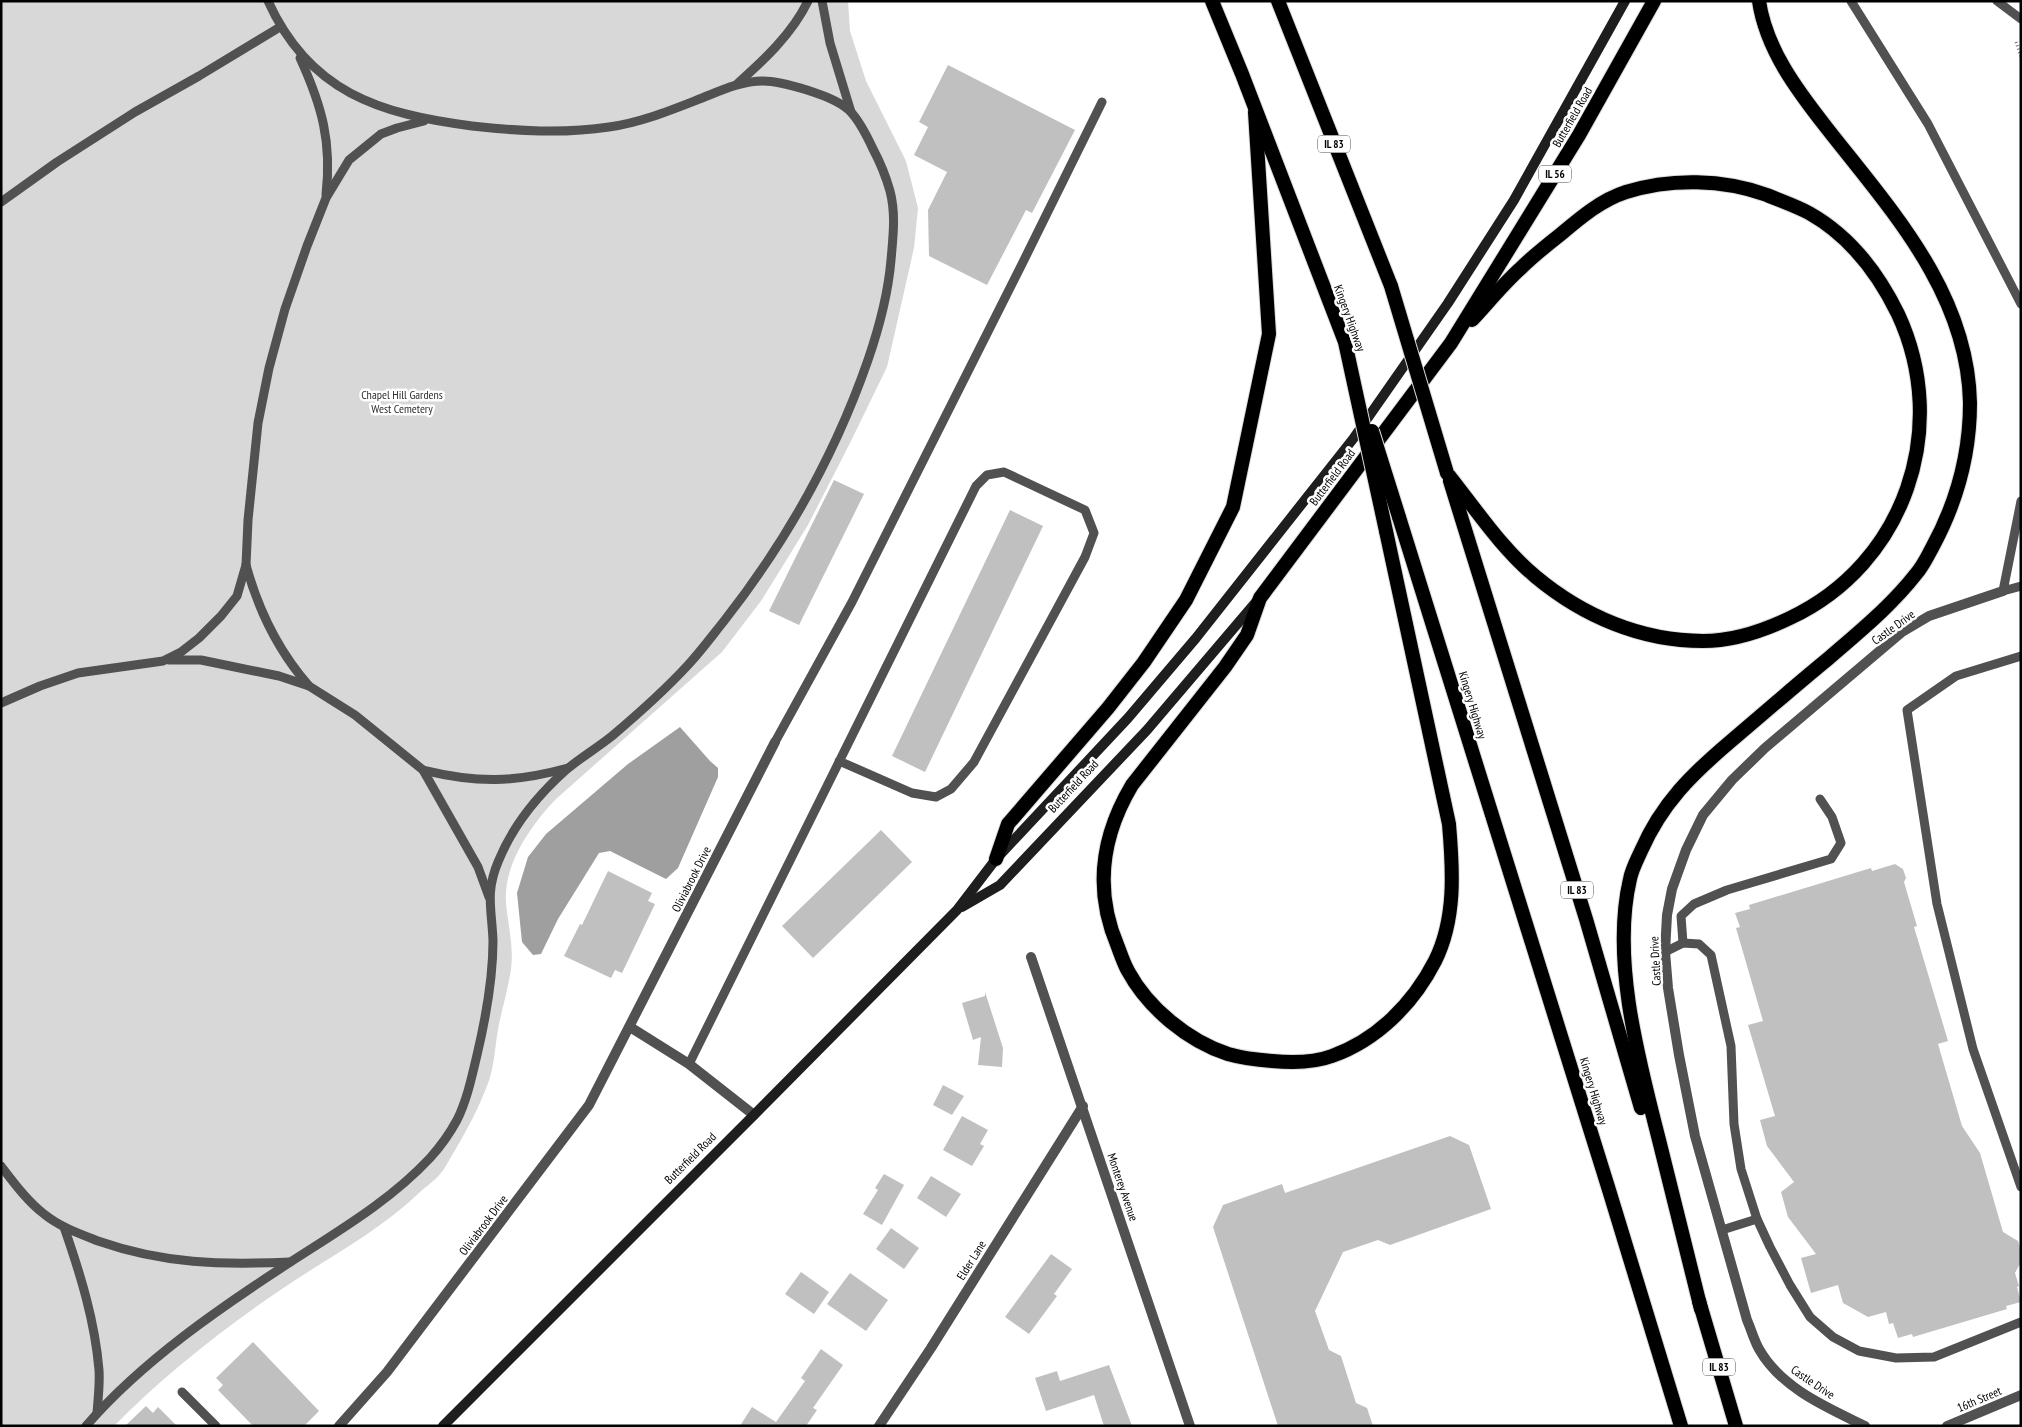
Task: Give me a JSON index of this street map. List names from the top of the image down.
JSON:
{
  "streets": {
    "highway": [
      "Butterfield Road",
      "IL 83",
      "IL 56",
      "Kingery Highway"
    ],
    "street": [
      "Castle Drive",
      "Oliviabrook Drive",
      "Monterey Avenue",
      "Elder Lane",
      "16th Street"
    ]
  },
  "crossings": [
    ["Monterey Avenue", "Elder Lane"]
  ],
  "parks": ["Chapel Hill Gardens West Cemetery"]
}
